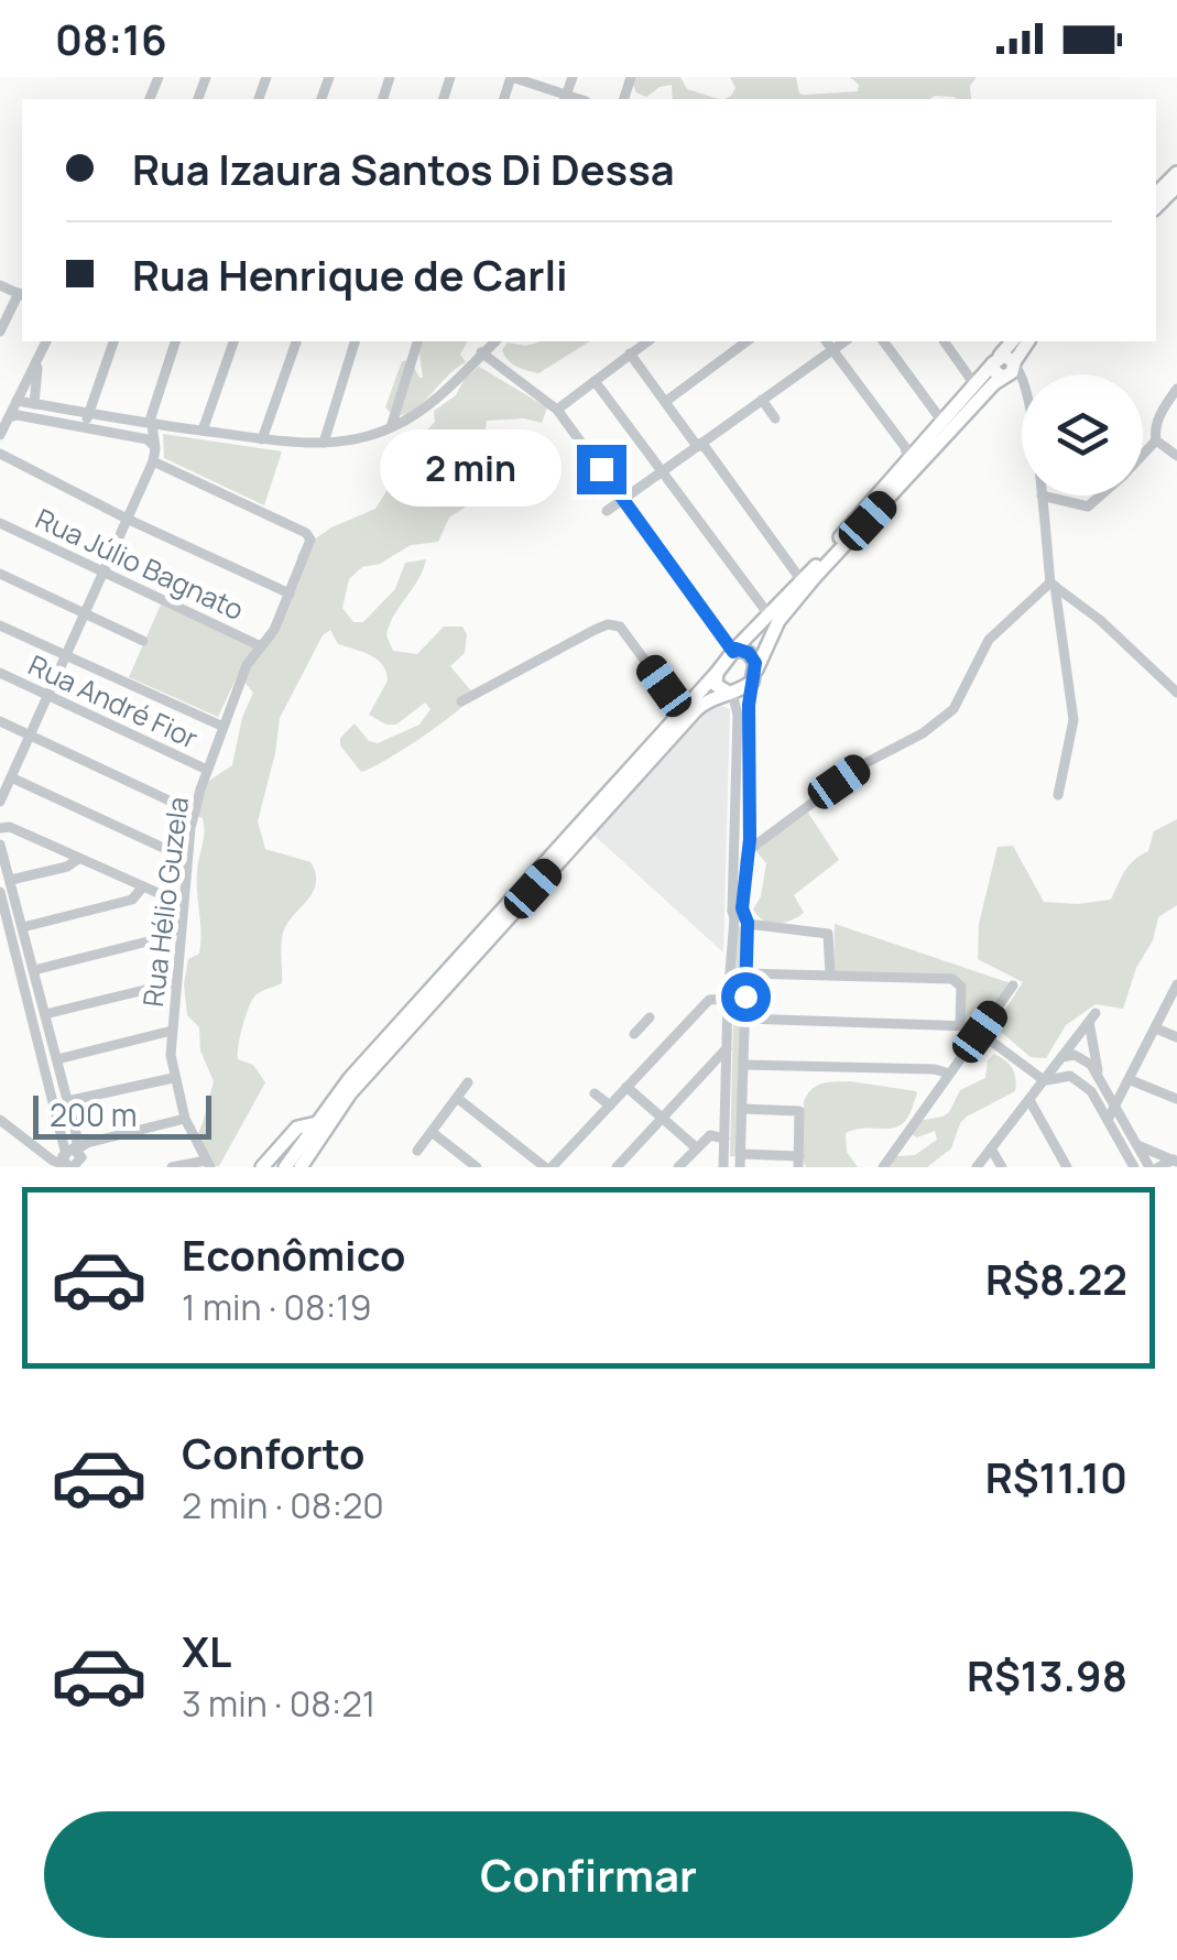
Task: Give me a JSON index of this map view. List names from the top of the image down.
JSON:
{
  "streets": {
    "street": ["Rua Júlio Bagnato", "Rua André Fior", "Rua Hélio Guzela"]
  },
  "crossings": [
    ["Rua Júlio Bagnato", "Rua Hélio Guzela"],
    ["Rua André Fior", "Rua Hélio Guzela"]
  ],
  "scale_bar": "200 m",
  "page": {
    "status": "08:16",
    "banner": ["Rua Izaura Santos Di Dessa", "Rua Henrique de Carli"],
    "bubble": "2 min",
    "scale": "200 m",
    "list": [
      {
        "name": "Econômico",
        "note": "1 min · 08:19",
        "value": "R$8.22"
      },
      {
        "name": "Conforto",
        "note": "2 min · 08:20",
        "value": "R$11.10"
      },
      {
        "name": "XL",
        "note": "3 min · 08:21",
        "value": "R$13.98"
      }
    ],
    "buttons": "Confirmar"
  }
}
